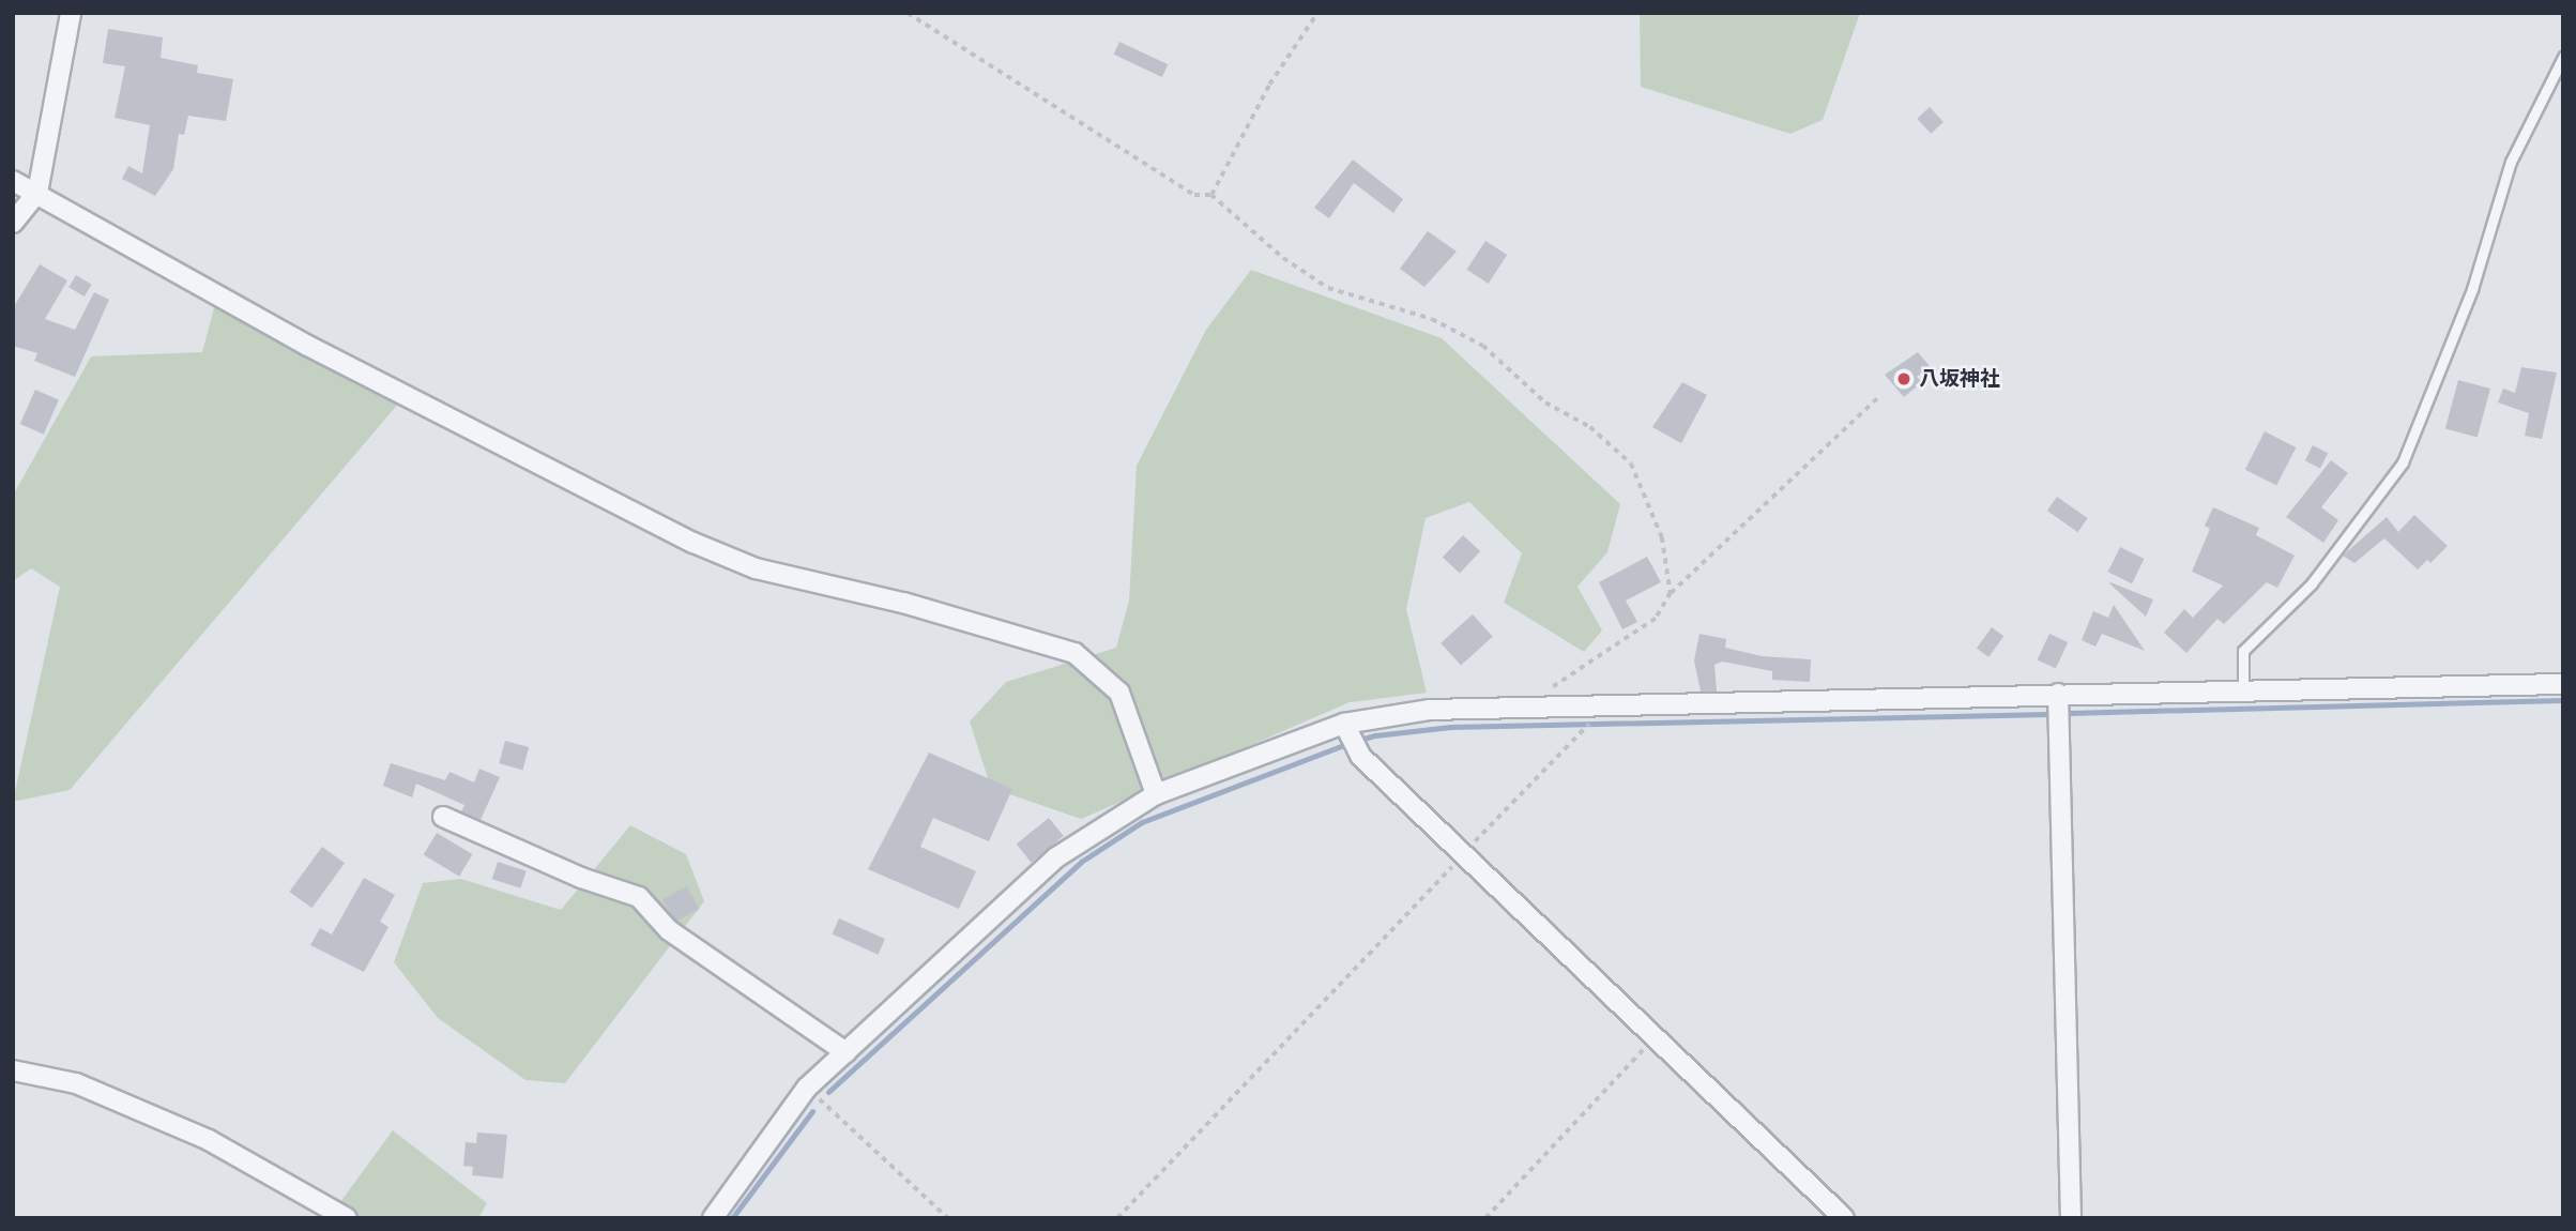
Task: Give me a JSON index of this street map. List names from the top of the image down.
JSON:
{
  "places": ["八坂神社"]
}
